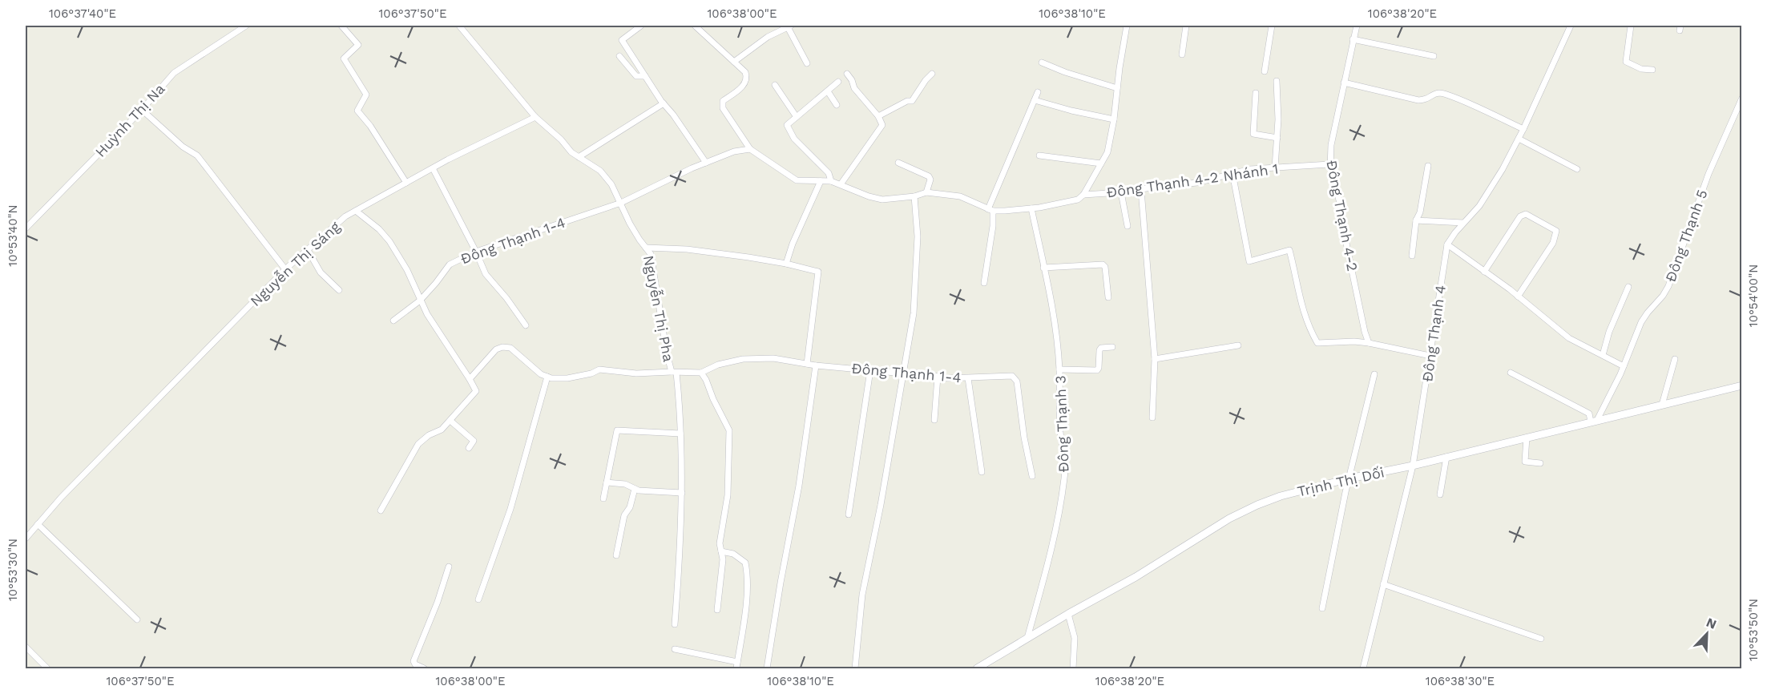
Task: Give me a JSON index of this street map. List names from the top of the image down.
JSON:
{
  "streets": {
    "main road": ["Trịnh Thị Dối"],
    "street": [
      "Huỳnh Thị Na",
      "Đông Thạnh 4-2 Nhánh 1",
      "Đông Thạnh 4-2",
      "Đông Thạnh 5",
      "Đông Thạnh 1-4",
      "Nguyễn Thị Sáng",
      "Nguyễn Thị Pha",
      "Đông Thạnh 4",
      "Đông Thạnh 3"
    ]
  },
  "crossings": [
    ["Đông Thạnh 4-2 Nhánh 1", "Đông Thạnh 4-2"],
    ["Đông Thạnh 5", "Trịnh Thị Dối"],
    ["Đông Thạnh 1-4", "Nguyễn Thị Pha"],
    ["Nguyễn Thị Sáng", "Nguyễn Thị Pha"],
    ["Đông Thạnh 4", "Trịnh Thị Dối"],
    ["Đông Thạnh 3", "Trịnh Thị Dối"]
  ],
  "north": "top right",
  "coordinates": [
    "106°37'40\"E",
    "106°37'50\"E",
    "106°38'00\"E",
    "106°38'10\"E",
    "106°38'20\"E",
    "10°53'40\"N",
    "10°54'00\"N",
    "10°53'30\"N",
    "10°53'50\"N",
    "106°38'30\"E"
  ]
}
